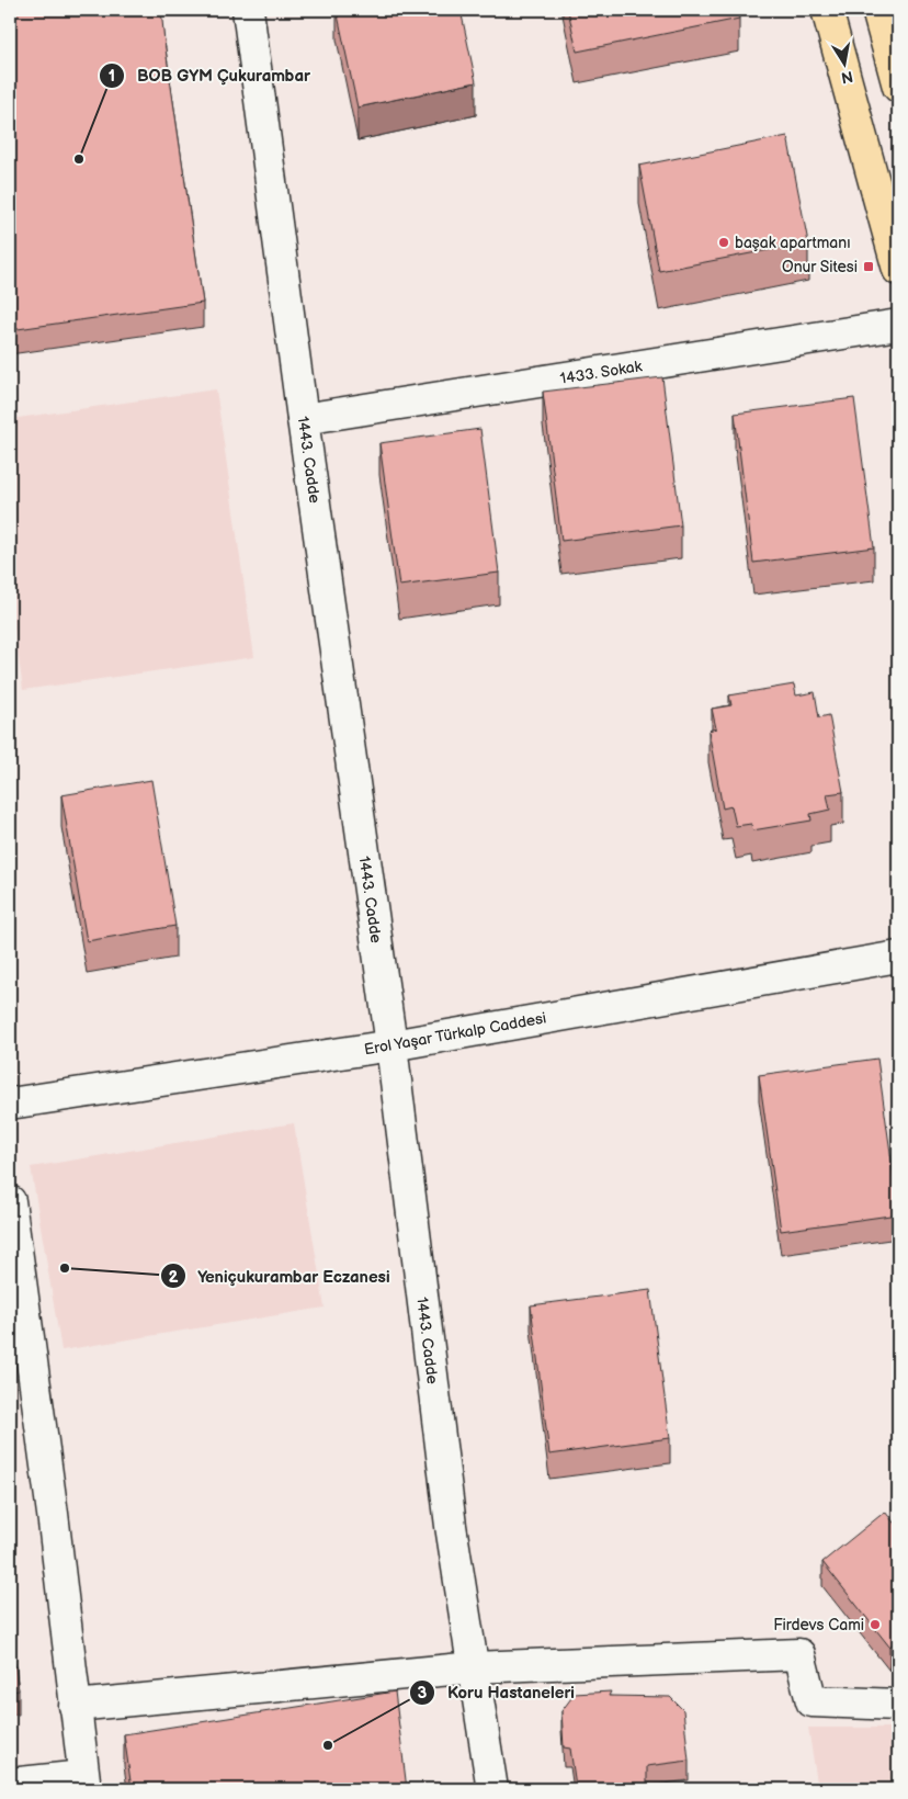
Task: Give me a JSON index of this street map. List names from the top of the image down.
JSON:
{
  "streets": {
    "street": ["1433. Sokak", "1443. Cadde", "Erol Yaşar Türkalp Caddesi"]
  },
  "crossings": [
    ["1433. Sokak", "1443. Cadde"],
    ["1443. Cadde", "Erol Yaşar Türkalp Caddesi"]
  ],
  "places": {
    "other": [
      "BOB GYM Çukurambar",
      "başak apartmanı",
      "Yeniçukurambar Eczanesi",
      "Firdevs Cami",
      "Koru Hastaneleri"
    ],
    "transit": ["Onur Sitesi"]
  },
  "north": "bottom"
}
